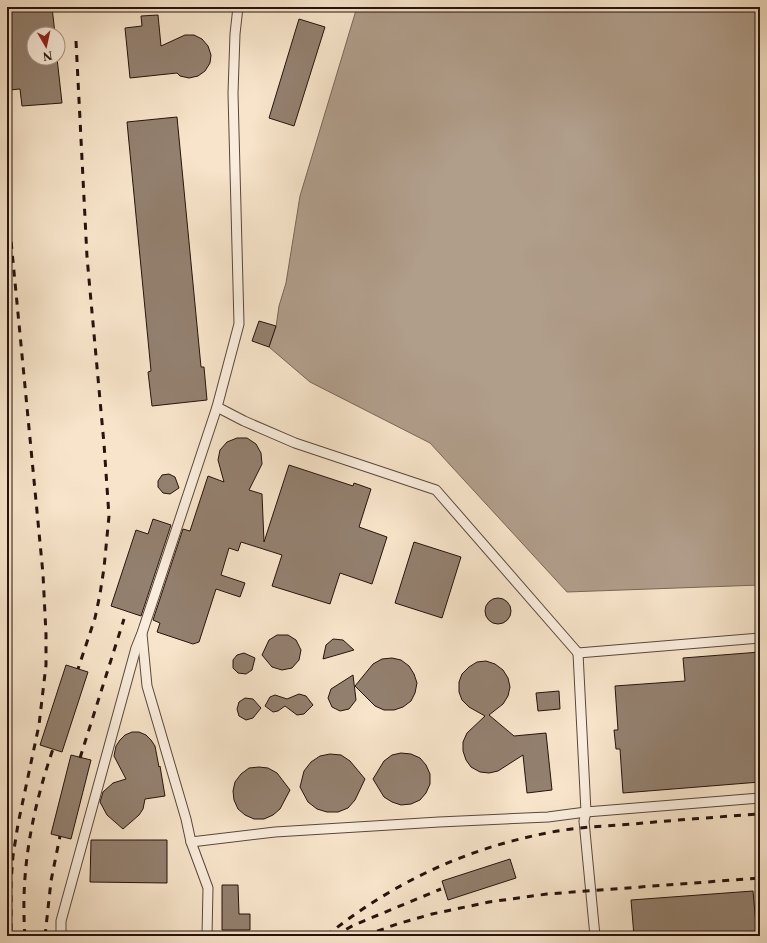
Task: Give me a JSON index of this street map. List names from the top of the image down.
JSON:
{
  "north": "bottom"
}
